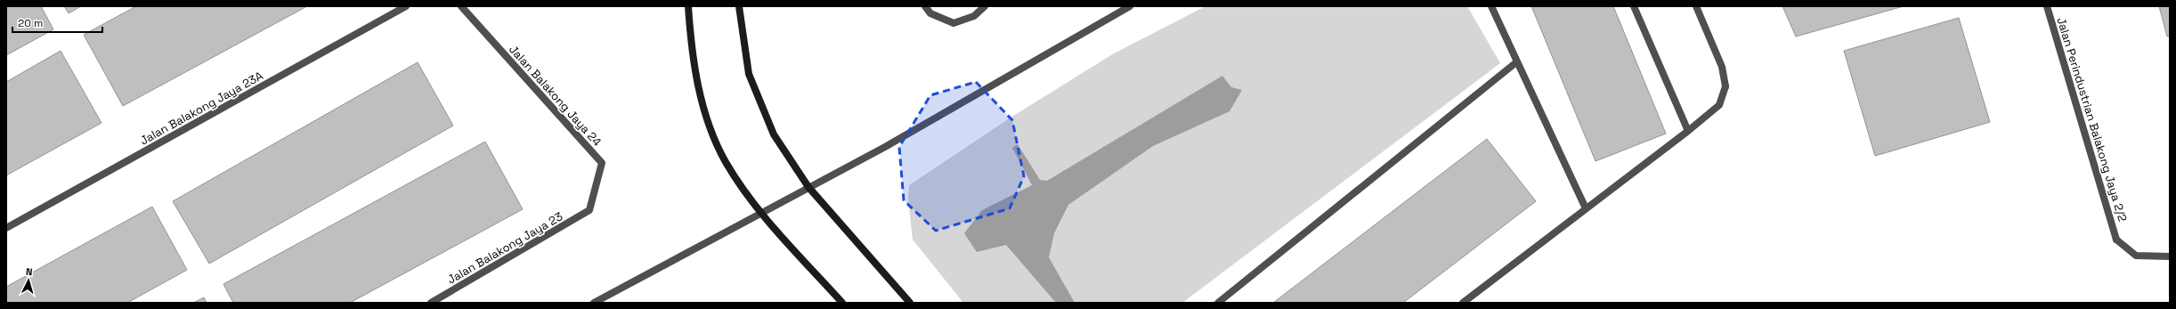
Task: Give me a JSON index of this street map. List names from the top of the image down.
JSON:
{
  "streets": {
    "street": [
      "Jalan Balakong Jaya 24",
      "Jalan Balakong Jaya 23A",
      "Jalan Perindustrian Balakong Jaya 2/2",
      "Jalan Balakong Jaya 23"
    ]
  },
  "crossings": [
    ["Jalan Balakong Jaya 24", "Jalan Balakong Jaya 23"]
  ],
  "scale_bar": "20 m",
  "north": "top"
}
